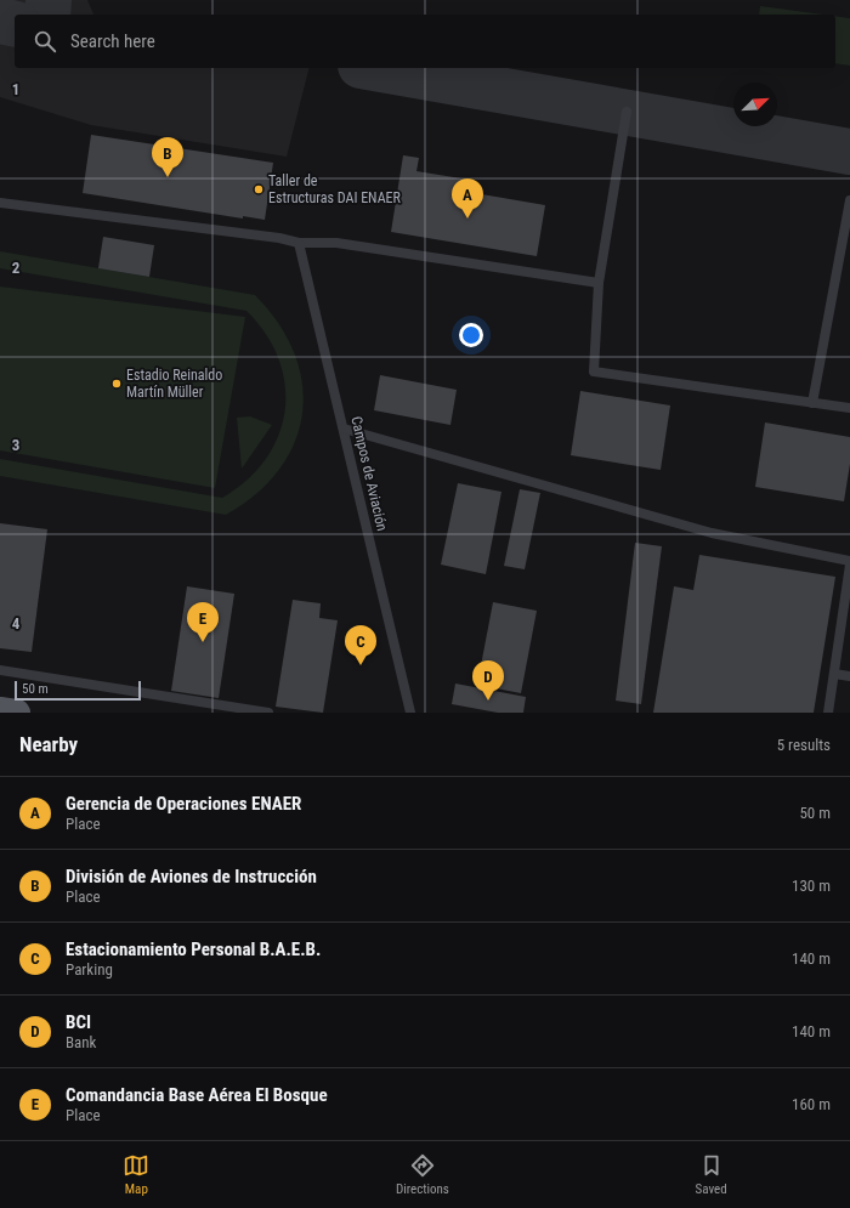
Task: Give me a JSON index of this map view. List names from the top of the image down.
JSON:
{
  "streets": {
    "lane": ["Campos de Aviación"]
  },
  "places": ["Taller de Estructuras DAI ENAER", "Estadio Reinaldo Martín Müller"],
  "scale_bar": "50 m",
  "north": "top right",
  "page": {
    "search": "Search here",
    "pins": [
      "B",
      "A",
      "E",
      "C",
      "D"
    ],
    "scale": "50 m",
    "heading": ["Nearby", "5 results"],
    "list": [
      {
        "mark": "A",
        "name": "Gerencia de Operaciones ENAER",
        "note": "Place",
        "value": "50 m"
      },
      {
        "mark": "B",
        "name": "División de Aviones de Instrucción",
        "note": "Place",
        "value": "130 m"
      },
      {
        "mark": "C",
        "name": "Estacionamiento Personal B.A.E.B.",
        "note": "Parking",
        "value": "140 m"
      },
      {
        "mark": "D",
        "name": "BCI",
        "note": "Bank",
        "value": "140 m"
      },
      {
        "mark": "E",
        "name": "Comandancia Base Aérea El Bosque",
        "note": "Place",
        "value": "160 m"
      }
    ],
    "nav": ["Map", "Directions", "Saved"]
  },
  "grid": {
    "rows": [
      "1",
      "2",
      "3",
      "4"
    ]
  }
}
